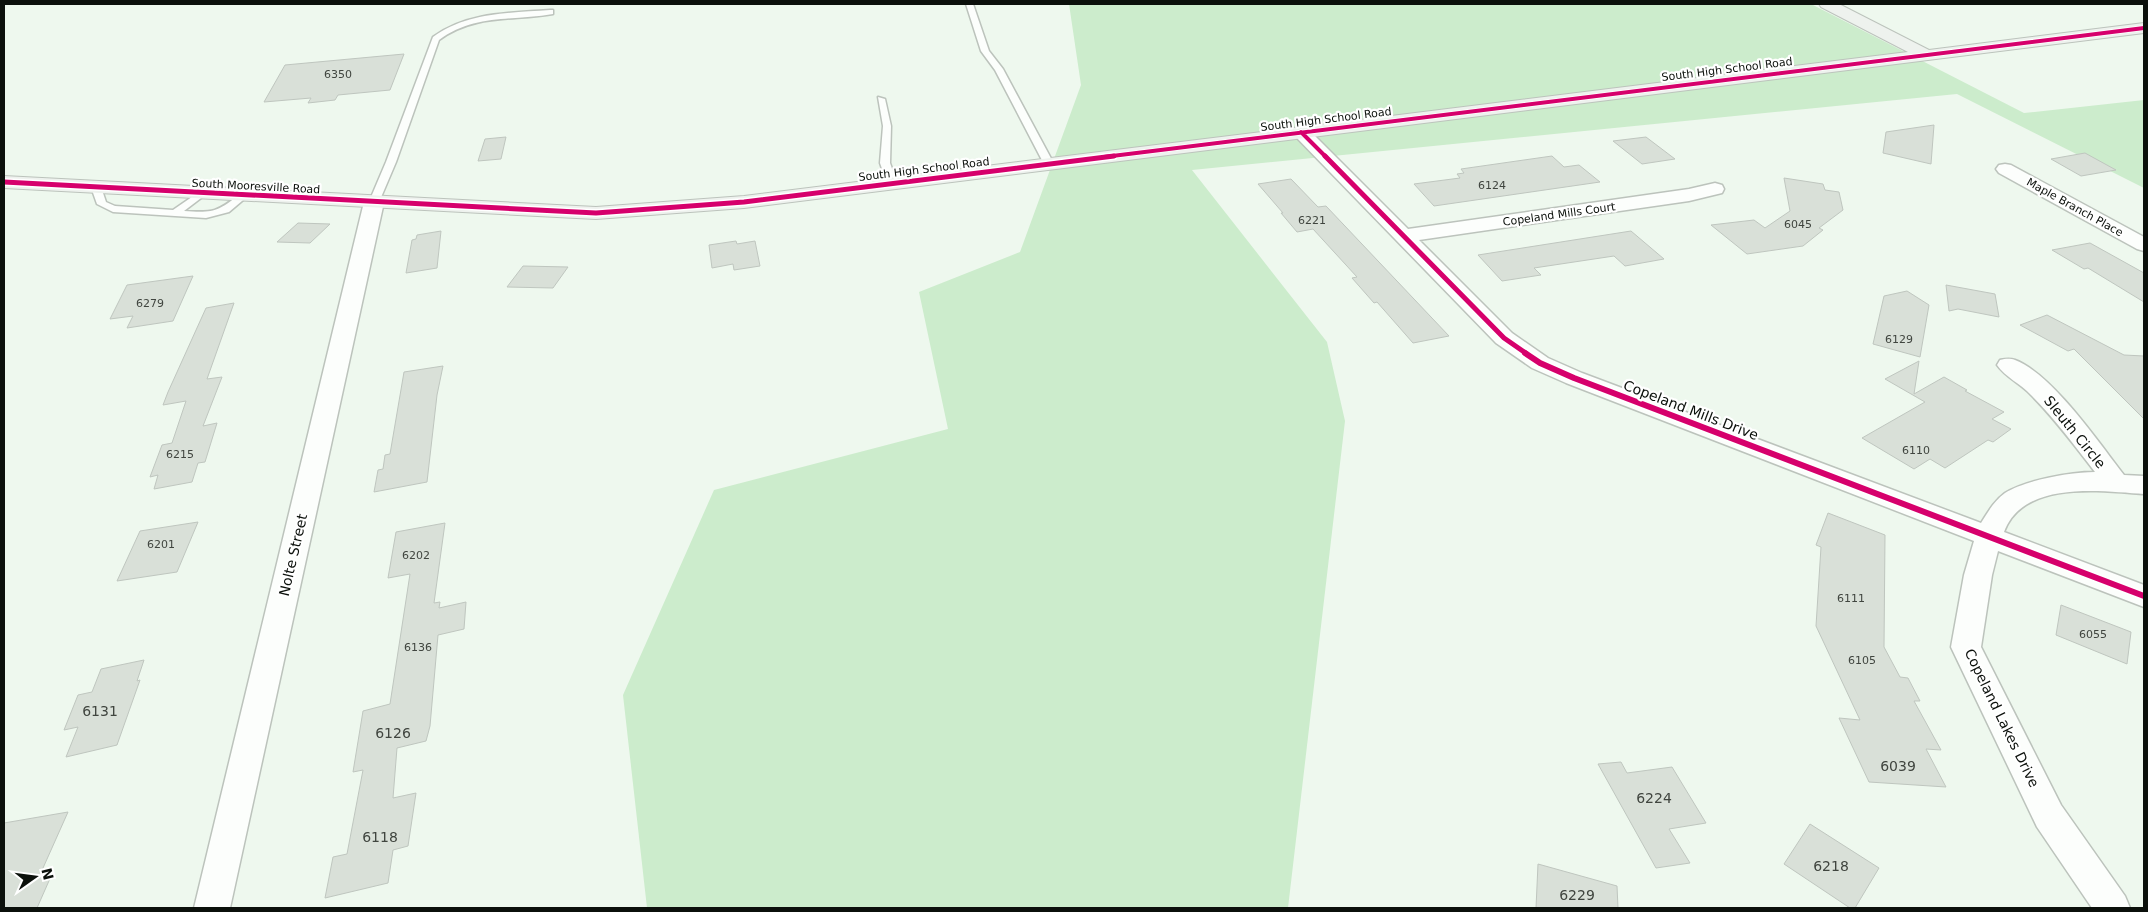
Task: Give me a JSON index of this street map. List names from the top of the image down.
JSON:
{
  "streets": {
    "main road": ["South High School Road", "South Mooresville Road"],
    "street": [
      "Maple Branch Place",
      "Copeland Mills Court",
      "Copeland Mills Drive",
      "Sleuth Circle",
      "Nolte Street",
      "Copeland Lakes Drive"
    ]
  },
  "crossings": [
    ["South High School Road", "South Mooresville Road"],
    ["South High School Road", "Copeland Mills Drive"],
    ["South Mooresville Road", "Nolte Street"],
    ["Copeland Mills Court", "Copeland Mills Drive"],
    ["Copeland Mills Drive", "Copeland Lakes Drive"],
    ["Sleuth Circle", "Copeland Lakes Drive"]
  ],
  "house_numbers": [
    "6350",
    "6124",
    "6221",
    "6045",
    "6279",
    "6129",
    "6110",
    "6215",
    "6201",
    "6202",
    "6111",
    "6055",
    "6136",
    "6105",
    "6131",
    "6126",
    "6039",
    "6224",
    "6118",
    "6218",
    "6229"
  ],
  "north": "right"
}
